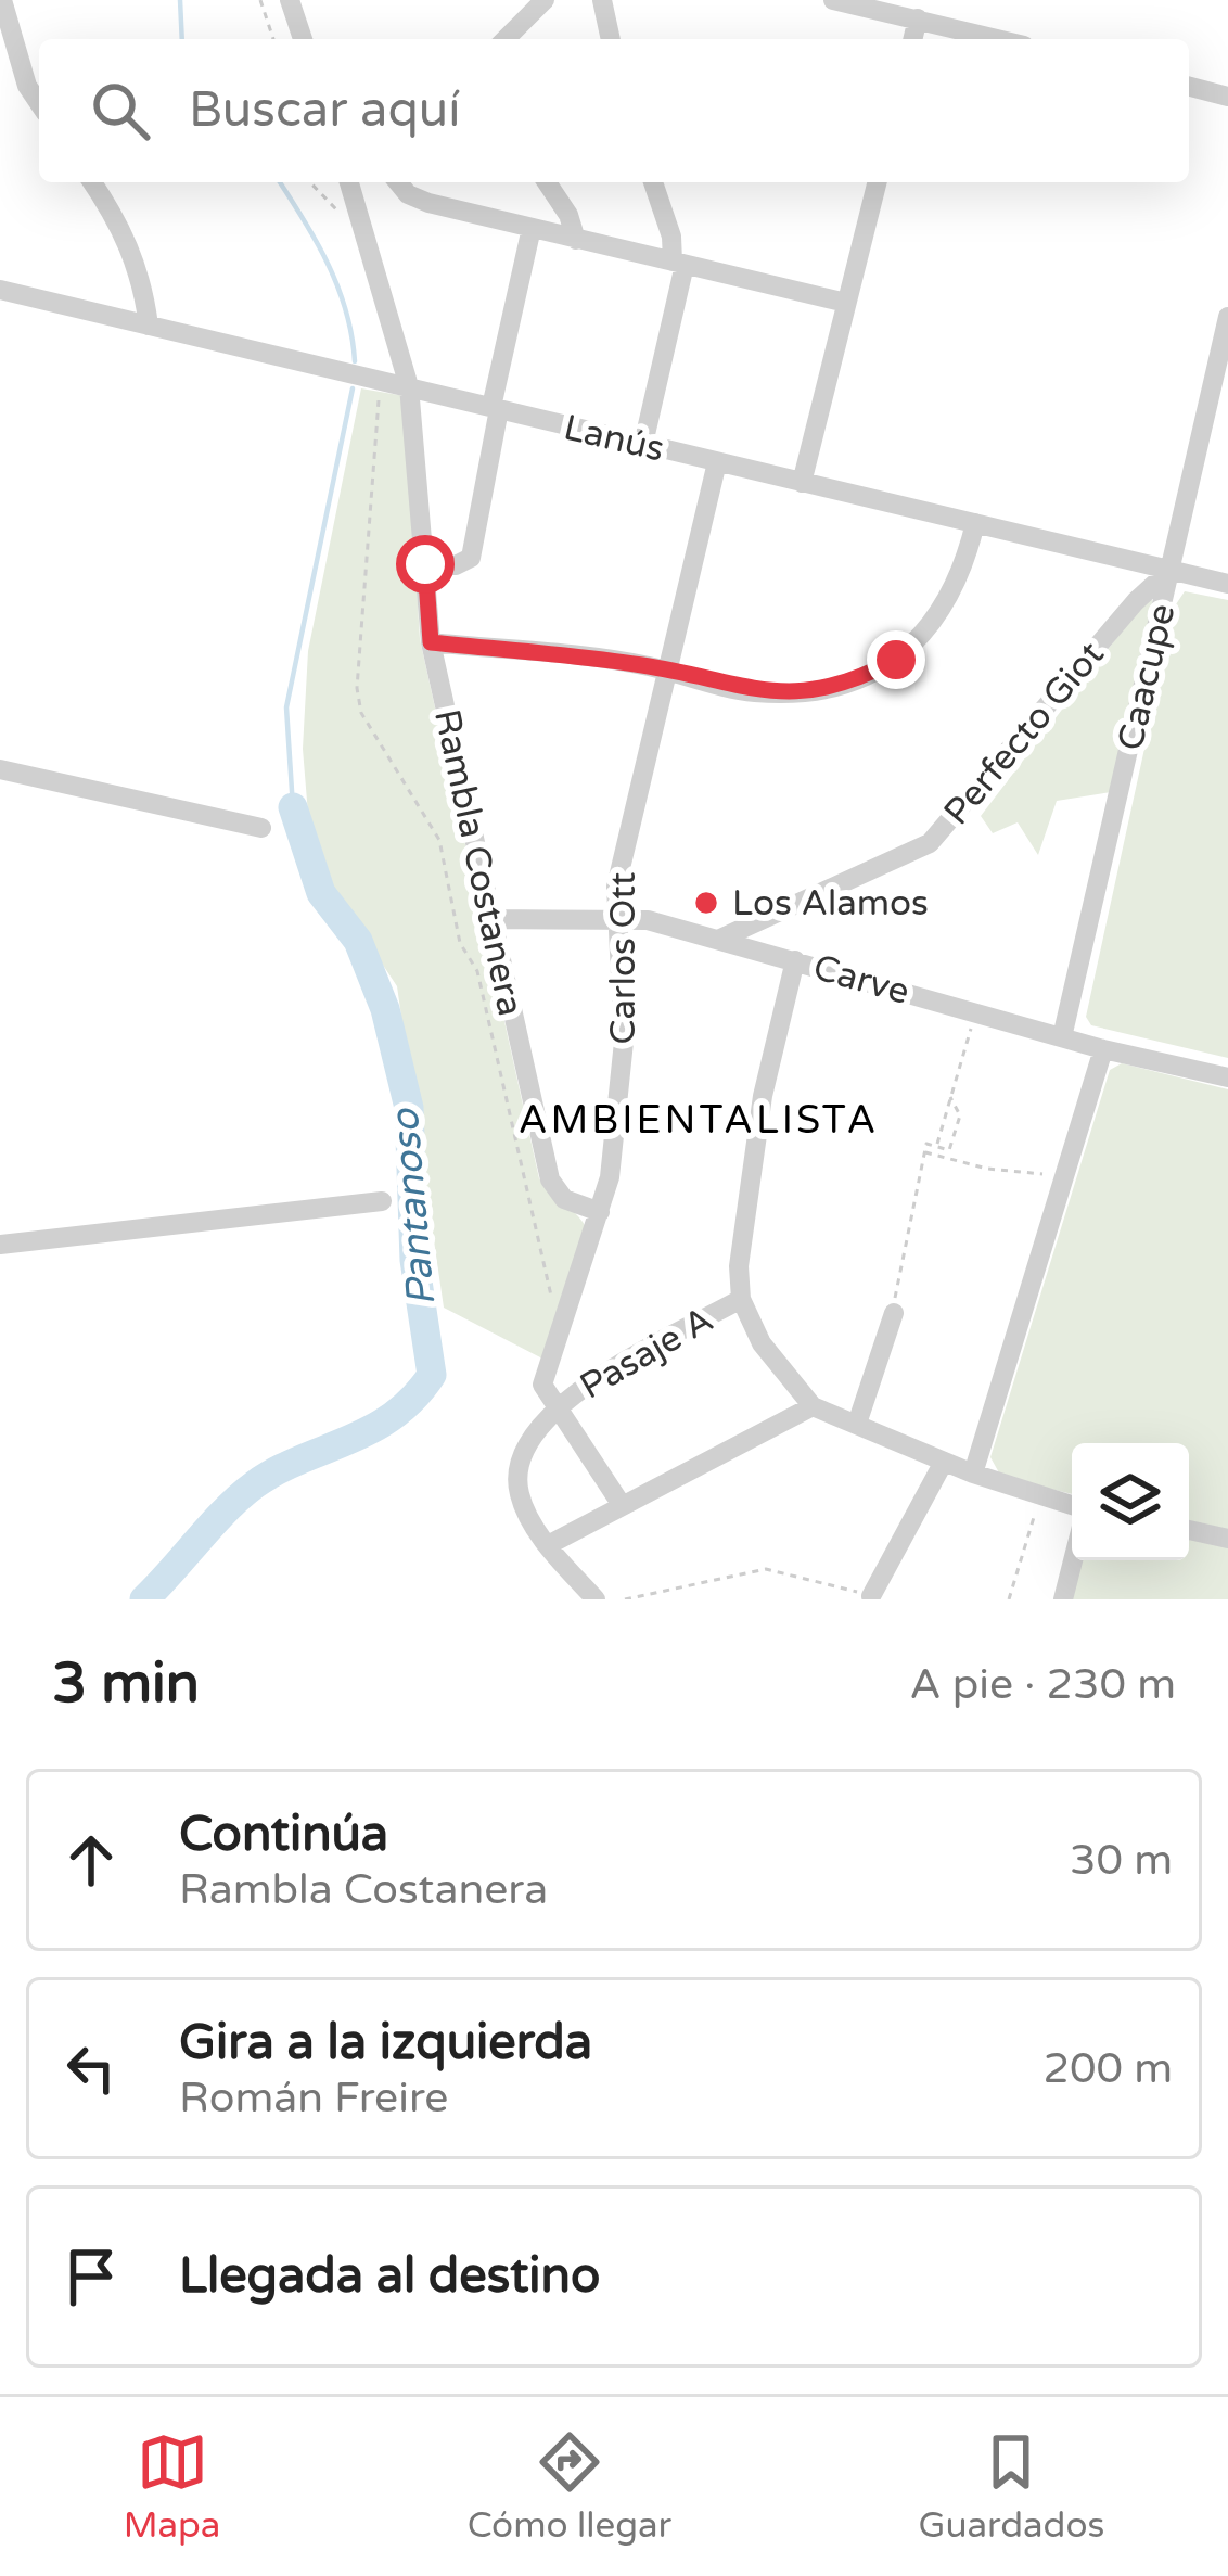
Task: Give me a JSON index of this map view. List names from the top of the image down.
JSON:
{
  "streets": {
    "street": [
      "Lanús",
      "Caacupe",
      "Perfecto Giot",
      "Rambla Costanera",
      "Carlos Ott",
      "Carve",
      "Pasaje A"
    ]
  },
  "crossings": [
    ["Lanús", "Caacupe"],
    ["Lanús", "Perfecto Giot"],
    ["Lanús", "Rambla Costanera"],
    ["Lanús", "Carlos Ott"],
    ["Caacupe", "Perfecto Giot"],
    ["Caacupe", "Carve"],
    ["Perfecto Giot", "Carve"],
    ["Rambla Costanera", "Carlos Ott"],
    ["Rambla Costanera", "Carve"],
    ["Carlos Ott", "Carve"],
    ["Carlos Ott", "Pasaje A"]
  ],
  "districts": ["AMBIENTALISTA"],
  "water": ["Pantanoso"],
  "places": ["Los Alamos"],
  "page": {
    "search": "Buscar aquí",
    "heading": ["3 min", "A pie · 230 m"],
    "list": [
      ["Continúa", "Rambla Costanera", "30 m"],
      ["Gira a la izquierda", "Román Freire", "200 m"],
      "Llegada al destino"
    ],
    "nav": ["Mapa", "Cómo llegar", "Guardados"]
  }
}
